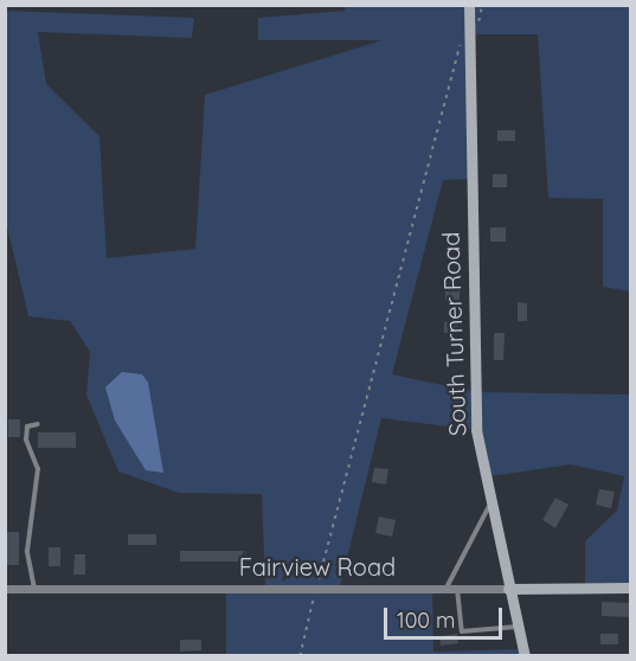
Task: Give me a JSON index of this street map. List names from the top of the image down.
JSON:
{
  "streets": {
    "street": ["South Turner Road", "Fairview Road"]
  },
  "crossings": [
    ["South Turner Road", "Fairview Road"]
  ],
  "scale_bar": "100 m"
}
